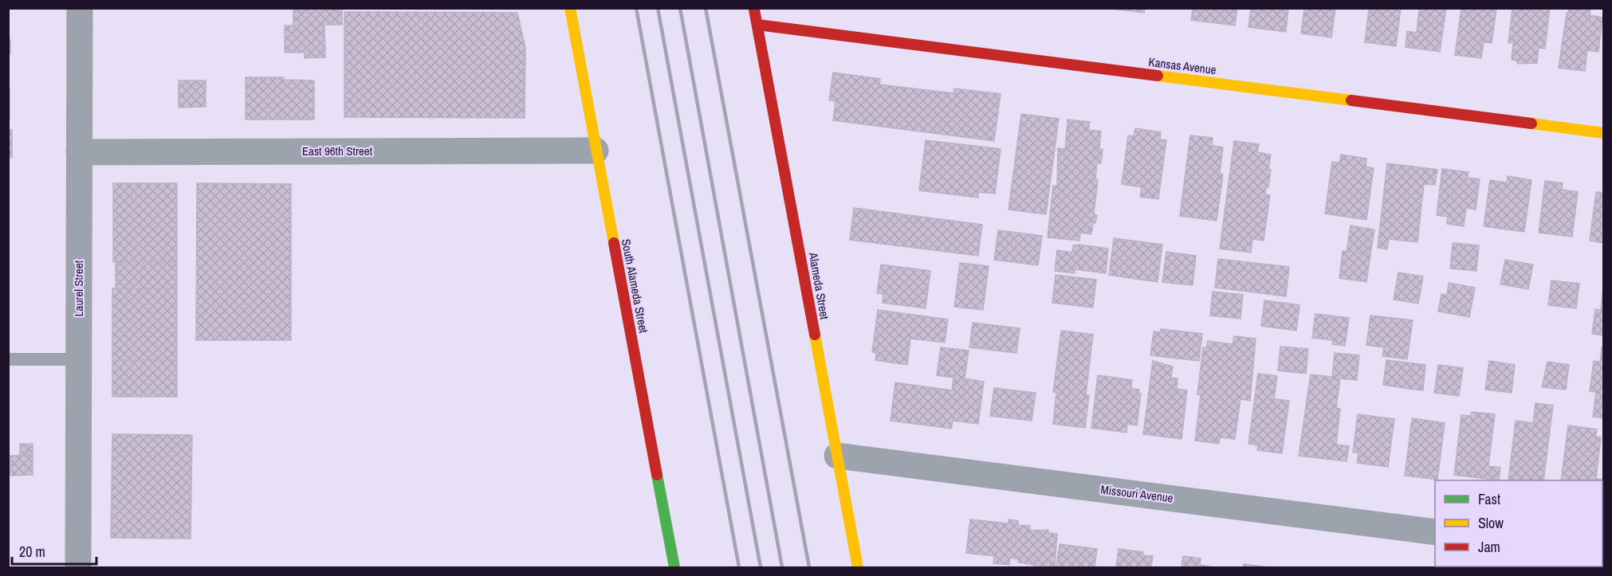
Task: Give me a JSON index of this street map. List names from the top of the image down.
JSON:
{
  "streets": {
    "street": [
      "Kansas Avenue",
      "East 96th Street",
      "South Alameda Street",
      "Alameda Street",
      "Laurel Street",
      "Missouri Avenue"
    ]
  },
  "crossings": [
    ["Kansas Avenue", "Alameda Street"],
    ["East 96th Street", "South Alameda Street"],
    ["East 96th Street", "Laurel Street"],
    ["Alameda Street", "Missouri Avenue"]
  ],
  "legend": ["Fast", "Slow", "Jam"],
  "scale_bar": "20 m"
}
